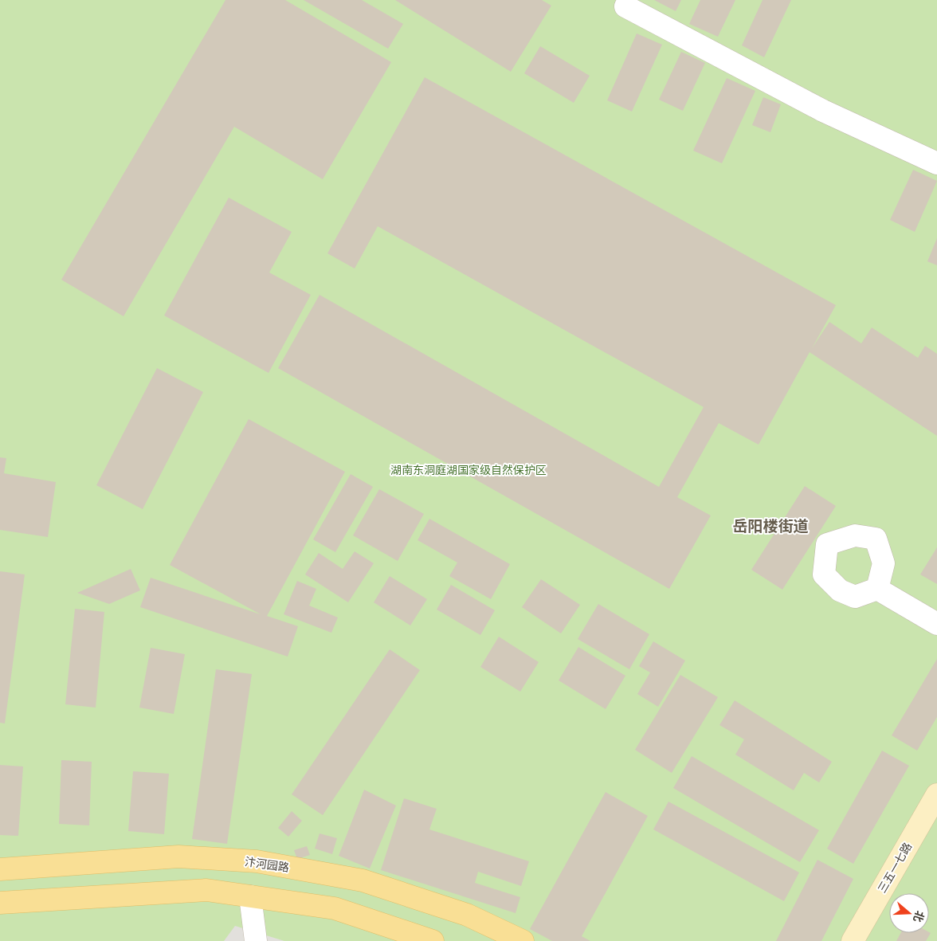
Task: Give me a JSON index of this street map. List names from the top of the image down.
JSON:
{
  "streets": {
    "main road": ["汴河园路", "三五一七路"]
  },
  "districts": ["岳阳楼街道"],
  "parks": ["湖南东洞庭湖国家级自然保护区"],
  "north": "right"
}
